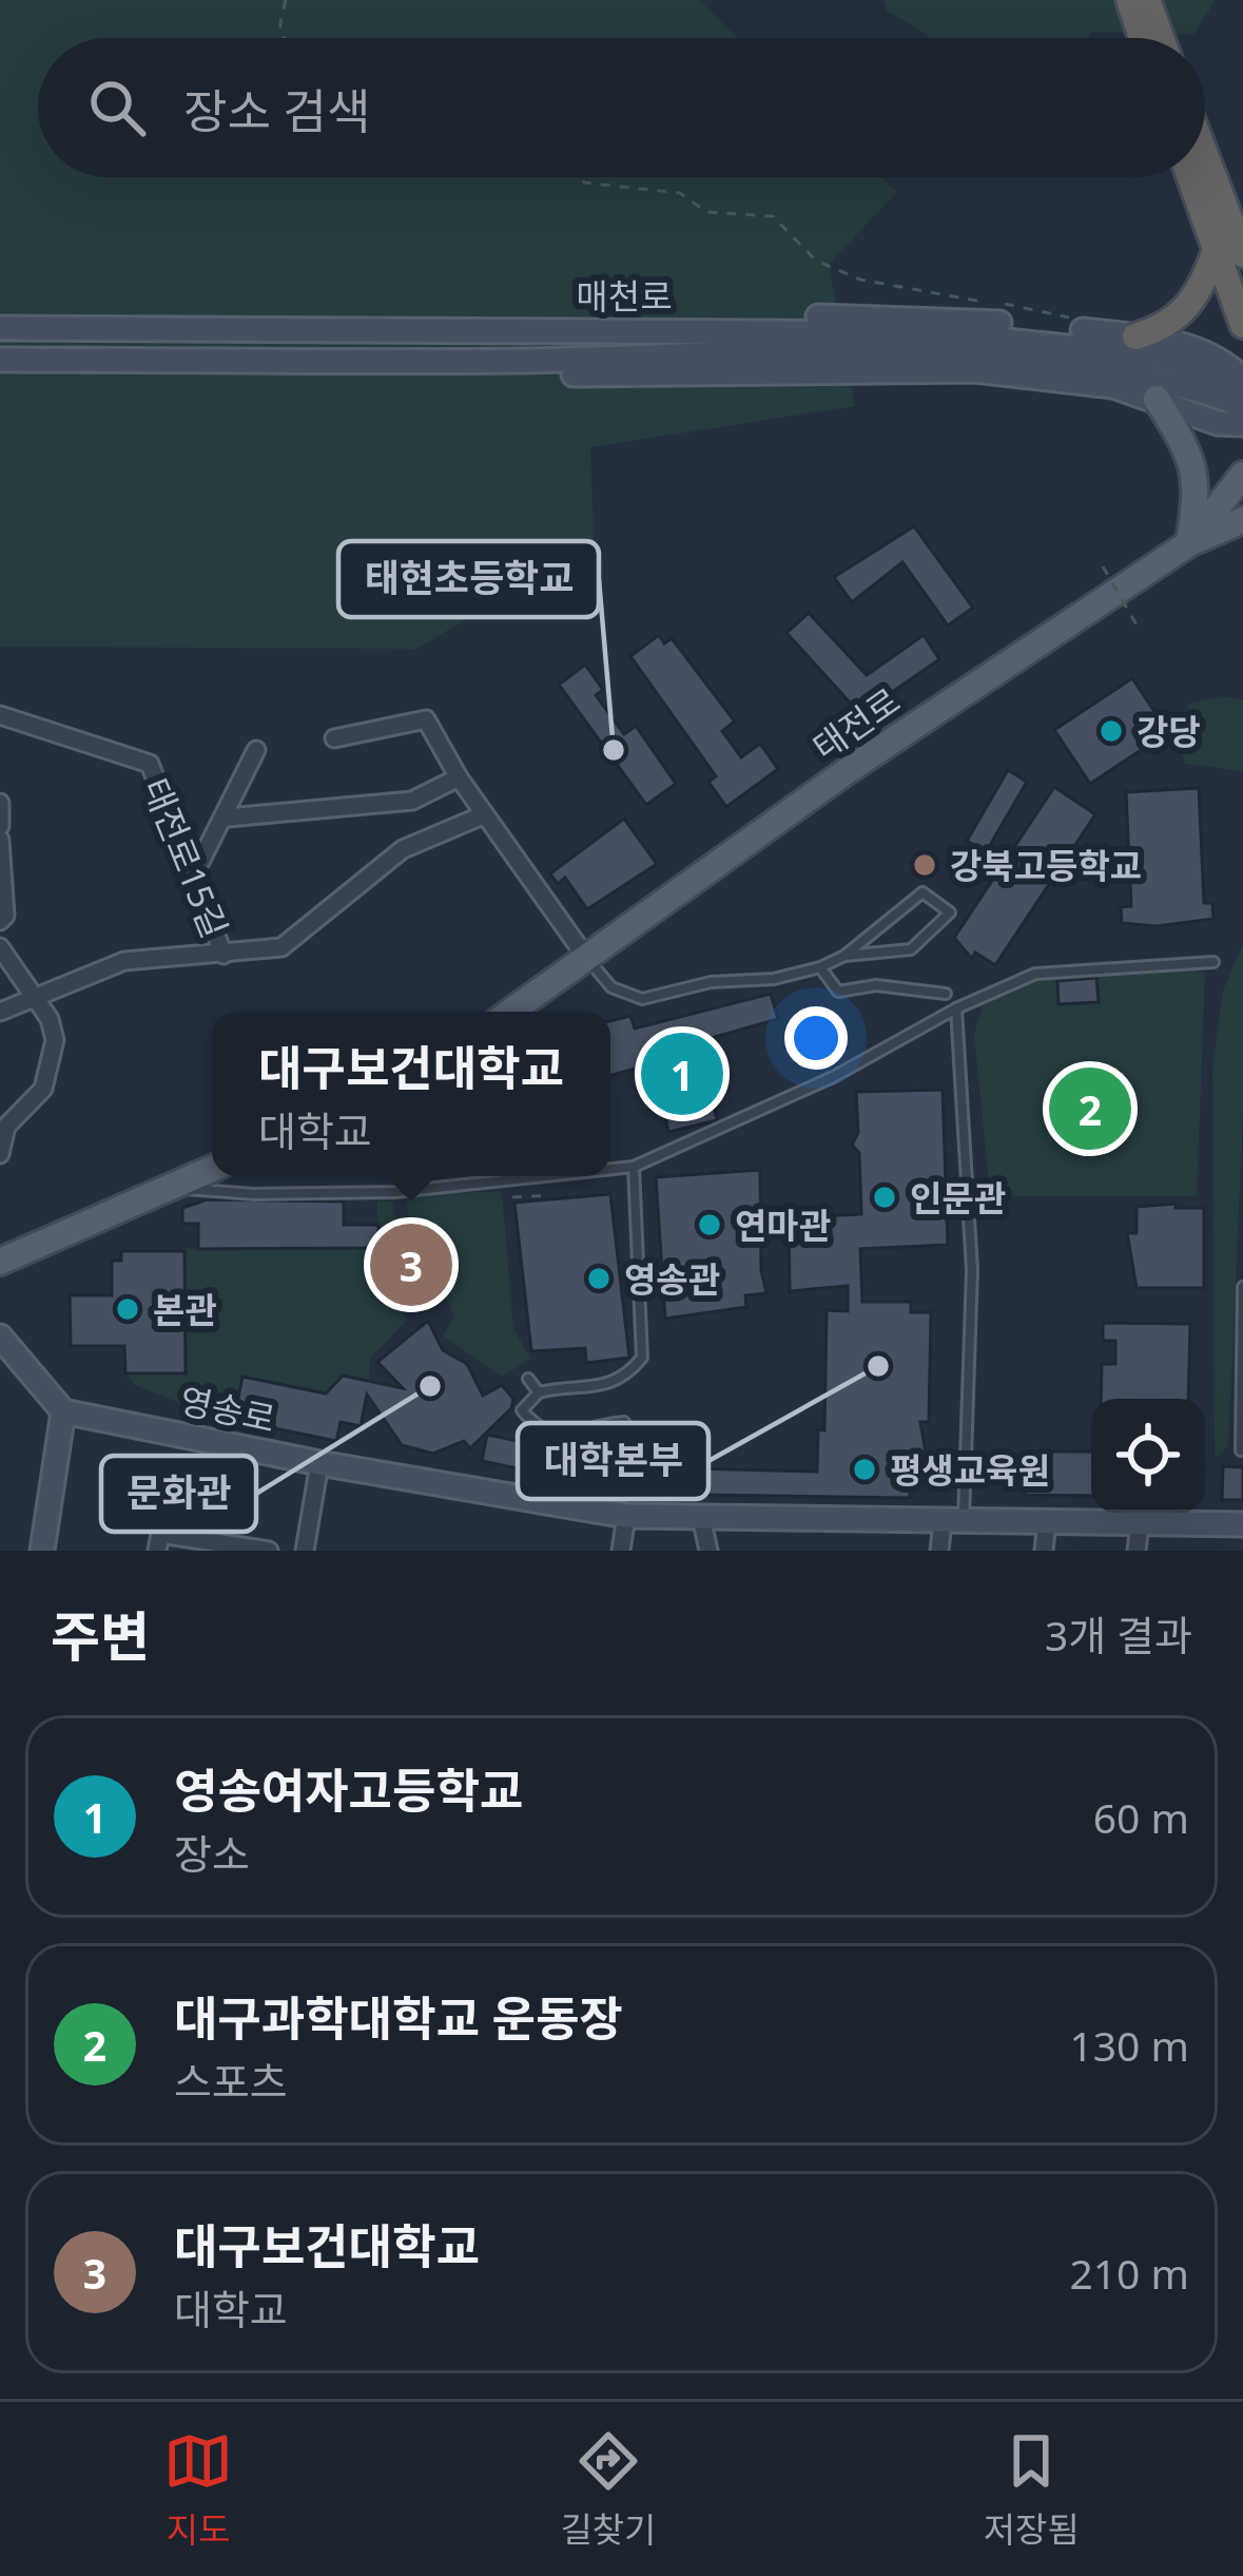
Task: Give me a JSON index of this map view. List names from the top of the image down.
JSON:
{
  "streets": {
    "main road": ["매천로", "태전로", "영송로"],
    "street": ["태전로15길"]
  },
  "places": [
    "강당",
    "태현초등학교",
    "강북고등학교",
    "인문관",
    "연마관",
    "영송관",
    "본관",
    "대학본부",
    "문화관",
    "평생교육원"
  ],
  "page": {
    "search": "장소 검색",
    "popup": ["대구보건대학교", "대학교"],
    "pins": ["1", "2", "3"],
    "heading": ["주변", "3개 결과"],
    "list": [
      {
        "mark": "1",
        "name": "영송여자고등학교",
        "note": "장소",
        "value": "60 m"
      },
      {
        "mark": "2",
        "name": "대구과학대학교 운동장",
        "note": "스포츠",
        "value": "130 m"
      },
      {
        "mark": "3",
        "name": "대구보건대학교",
        "note": "대학교",
        "value": "210 m"
      }
    ],
    "nav": ["지도", "길찾기", "저장됨"]
  }
}
